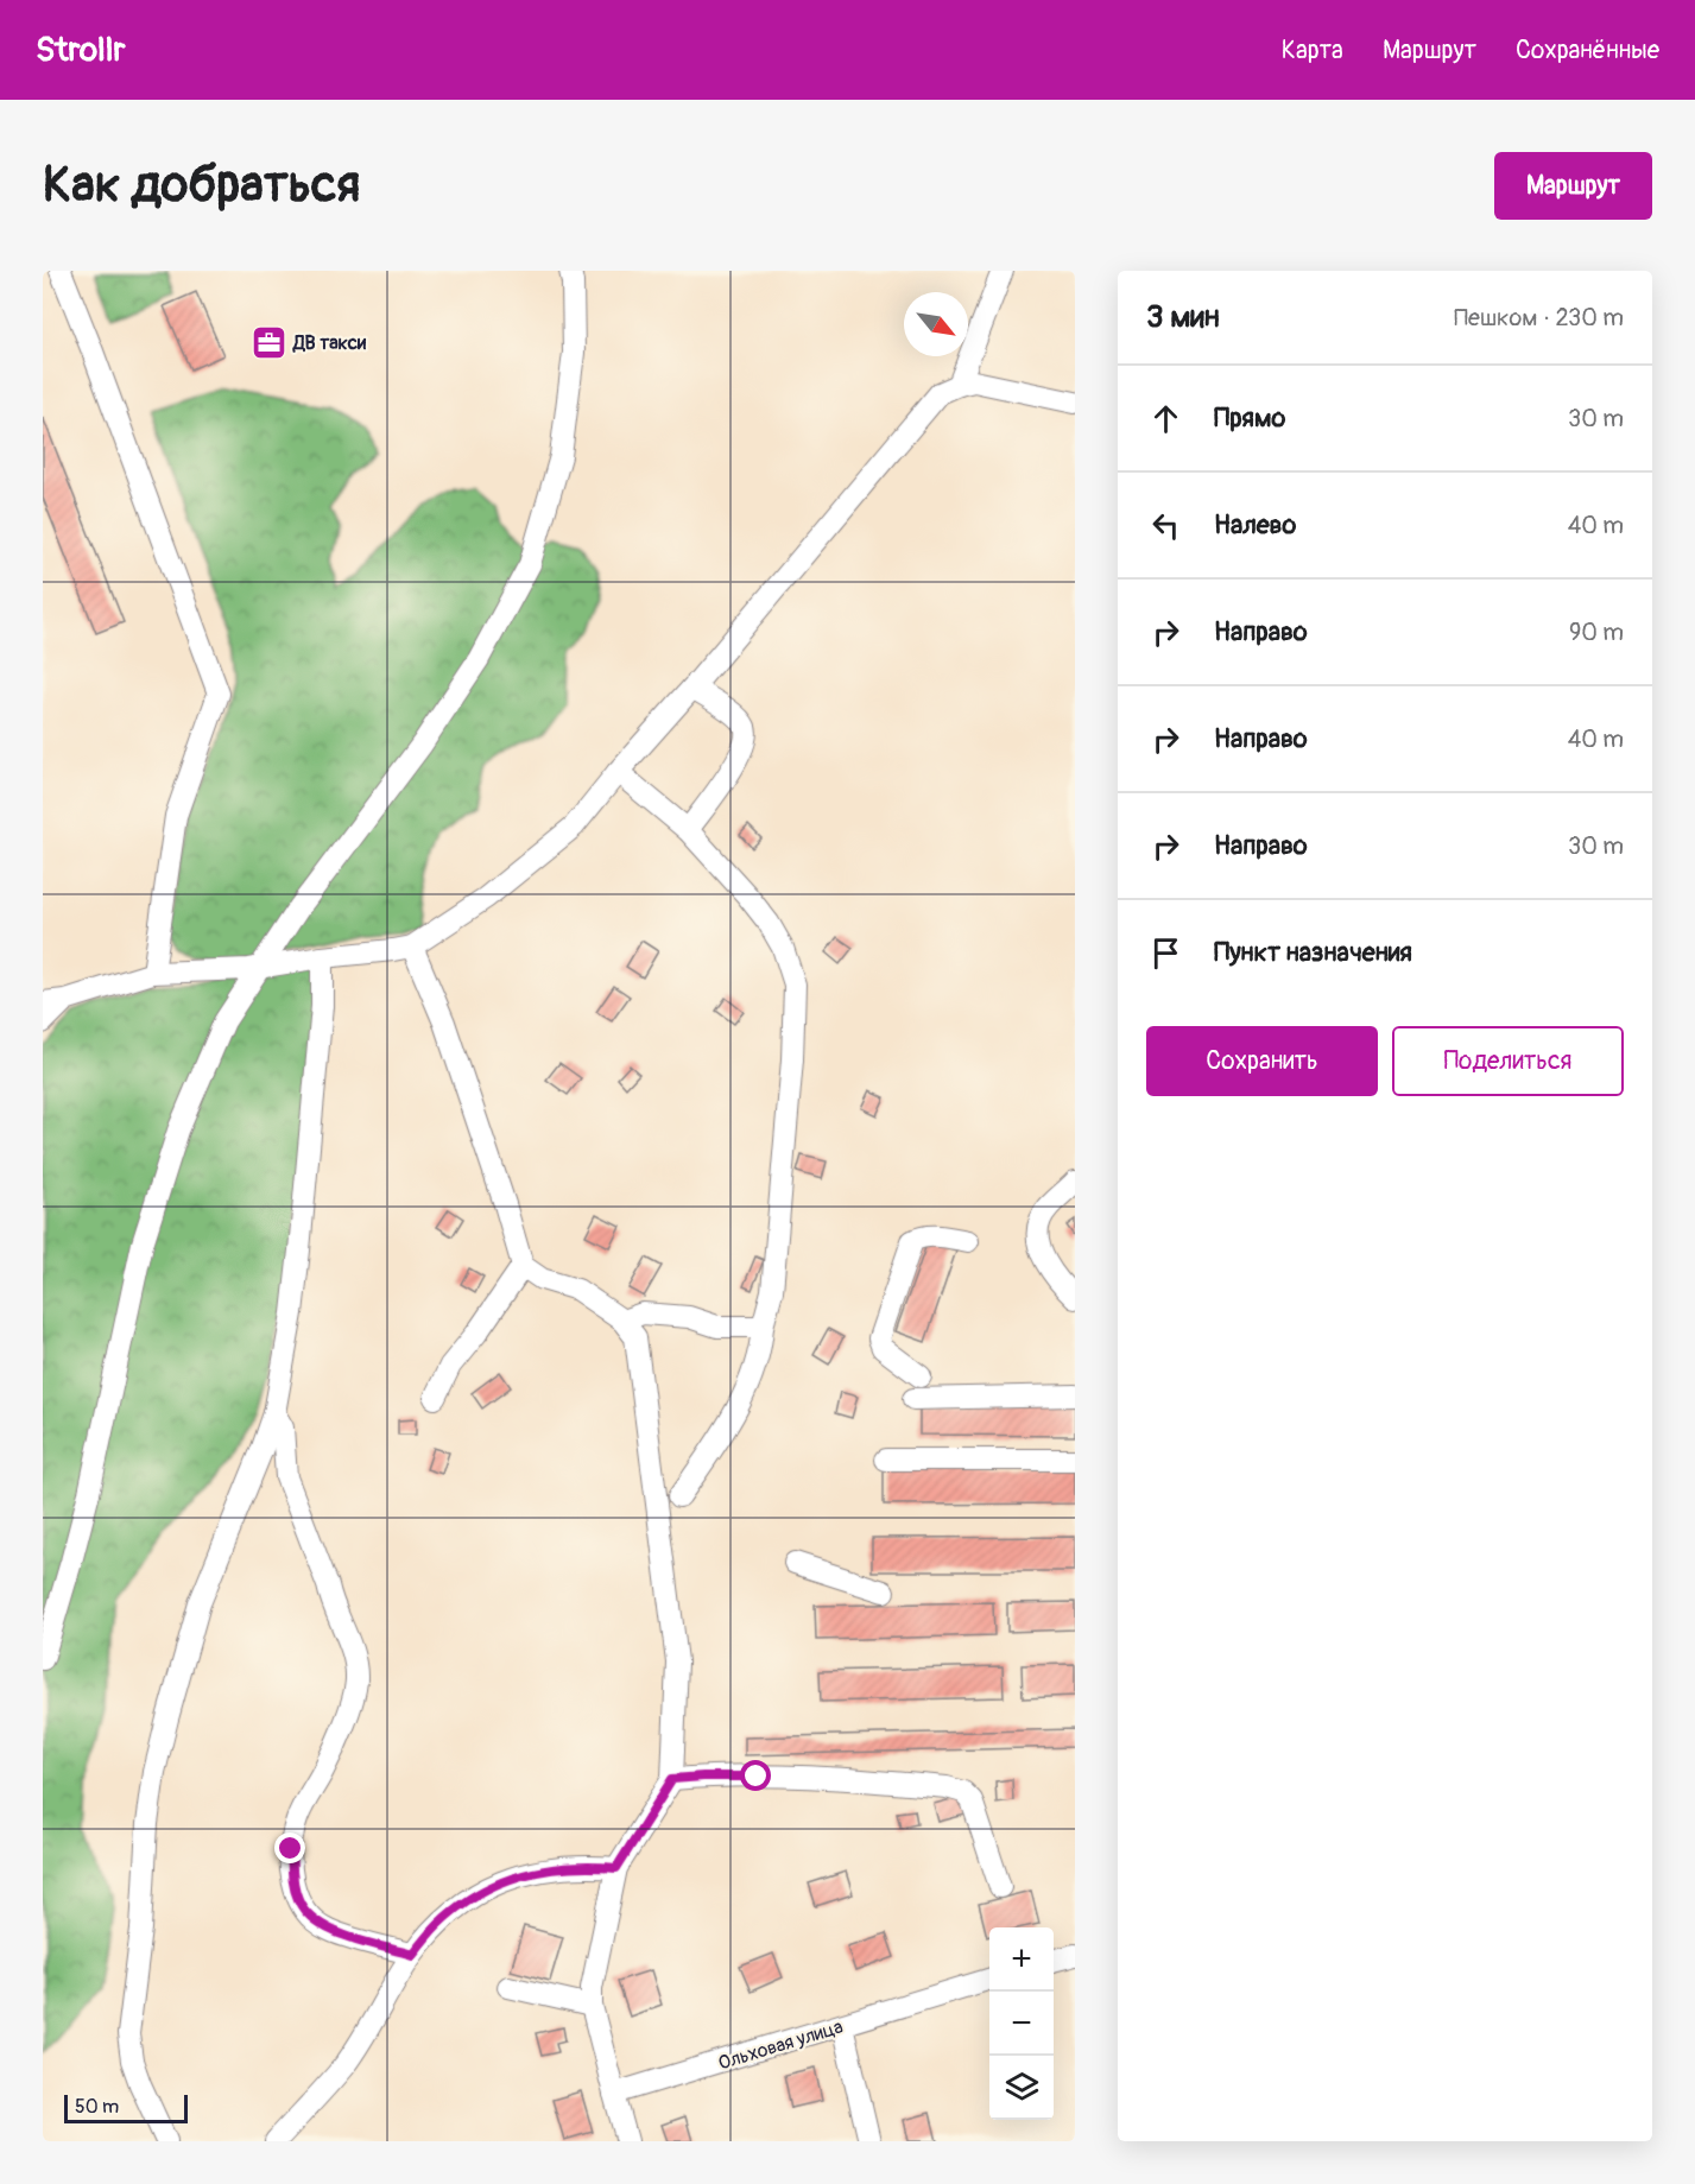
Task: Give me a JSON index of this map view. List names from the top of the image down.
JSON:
{
  "streets": {
    "street": ["Ольховая улица"]
  },
  "places": {
    "office": ["ДВ такси"]
  },
  "scale_bar": "50 m",
  "north": "bottom right",
  "page": {
    "header": "Strollr",
    "nav": ["Карта", "Маршрут", "Сохранённые"],
    "buttons": [
      "Маршрут",
      ["Сохранить", "Поделиться"]
    ],
    "title": "Как добраться",
    "heading": ["3 мин", "Пешком · 230 m"],
    "list": [
      ["Прямо", "30 m"],
      ["Налево", "40 m"],
      ["Направо", "90 m"],
      ["Направо", "40 m"],
      ["Направо", "30 m"],
      "Пункт назначения"
    ],
    "map_buttons": ["+", "−"],
    "scale": "50 m"
  }
}
